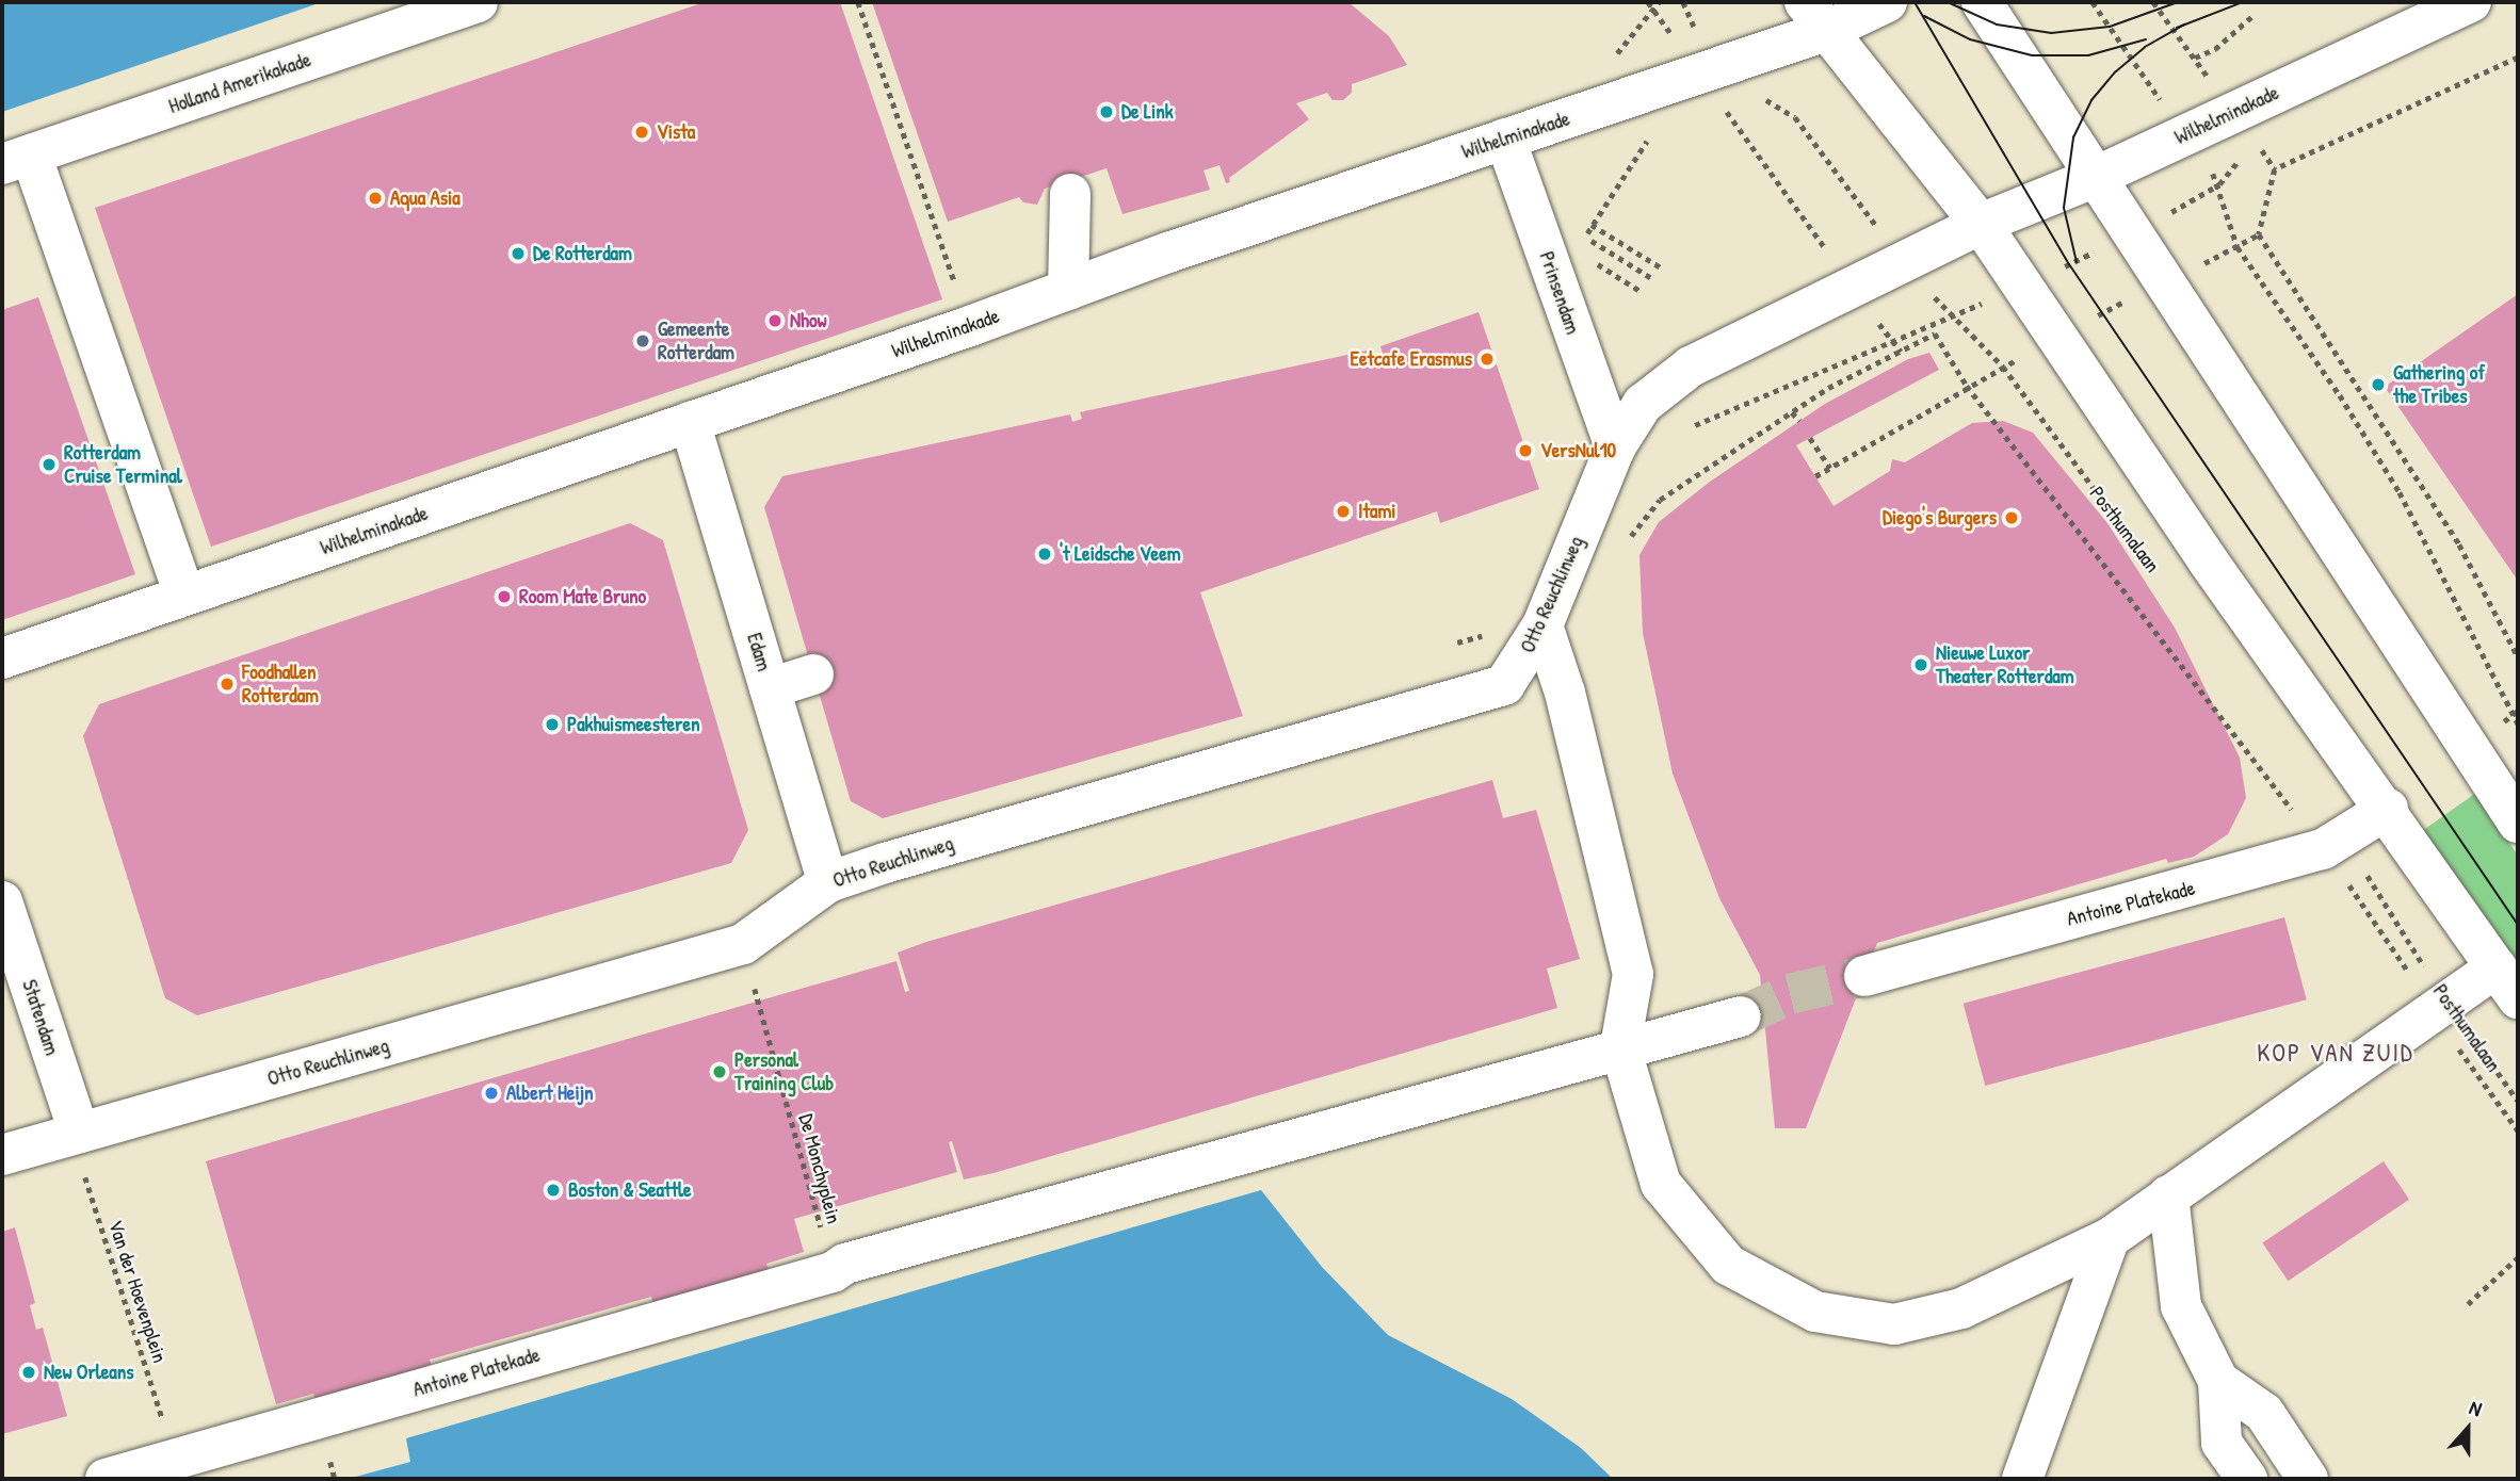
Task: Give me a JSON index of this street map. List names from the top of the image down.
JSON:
{
  "streets": {
    "street": [
      "Holland Amerikakade",
      "Wilhelminakade",
      "Prinsendam",
      "Otto Reuchlinweg",
      "Edam",
      "Antoine Platekade",
      "Statendam"
    ],
    "path": ["Posthumalaan", "De Monchyplein", "Van der Hoevenplein"]
  },
  "crossings": [
    ["Wilhelminakade", "Prinsendam"],
    ["Wilhelminakade", "Posthumalaan"],
    ["Wilhelminakade", "Otto Reuchlinweg"],
    ["Wilhelminakade", "Edam"],
    ["Prinsendam", "Otto Reuchlinweg"],
    ["Posthumalaan", "Otto Reuchlinweg"],
    ["Posthumalaan", "Antoine Platekade"],
    ["Otto Reuchlinweg", "Edam"],
    ["Otto Reuchlinweg", "Statendam"],
    ["Otto Reuchlinweg", "De Monchyplein"],
    ["Otto Reuchlinweg", "Van der Hoevenplein"],
    ["Antoine Platekade", "De Monchyplein"],
    ["Antoine Platekade", "Van der Hoevenplein"],
    ["Statendam", "Van der Hoevenplein"]
  ],
  "districts": ["KOP VAN ZUID"],
  "places": [
    "De Link",
    "Vista",
    "Aqua Asia",
    "De Rotterdam",
    "Nhow",
    "Gemeente Rotterdam",
    "Eetcafe Erasmus",
    "Gathering of the Tribes",
    "VersNul10",
    "Rotterdam Cruise Terminal",
    "Itami",
    "Diego's Burgers",
    "'t Leidsche Veem",
    "Room Mate Bruno",
    "Nieuwe Luxor Theater Rotterdam",
    "Foodhallen Rotterdam",
    "Pakhuismeesteren",
    "Personal Training Club",
    "Albert Heijn",
    "Boston & Seattle",
    "New Orleans"
  ],
  "north": "top"
}
